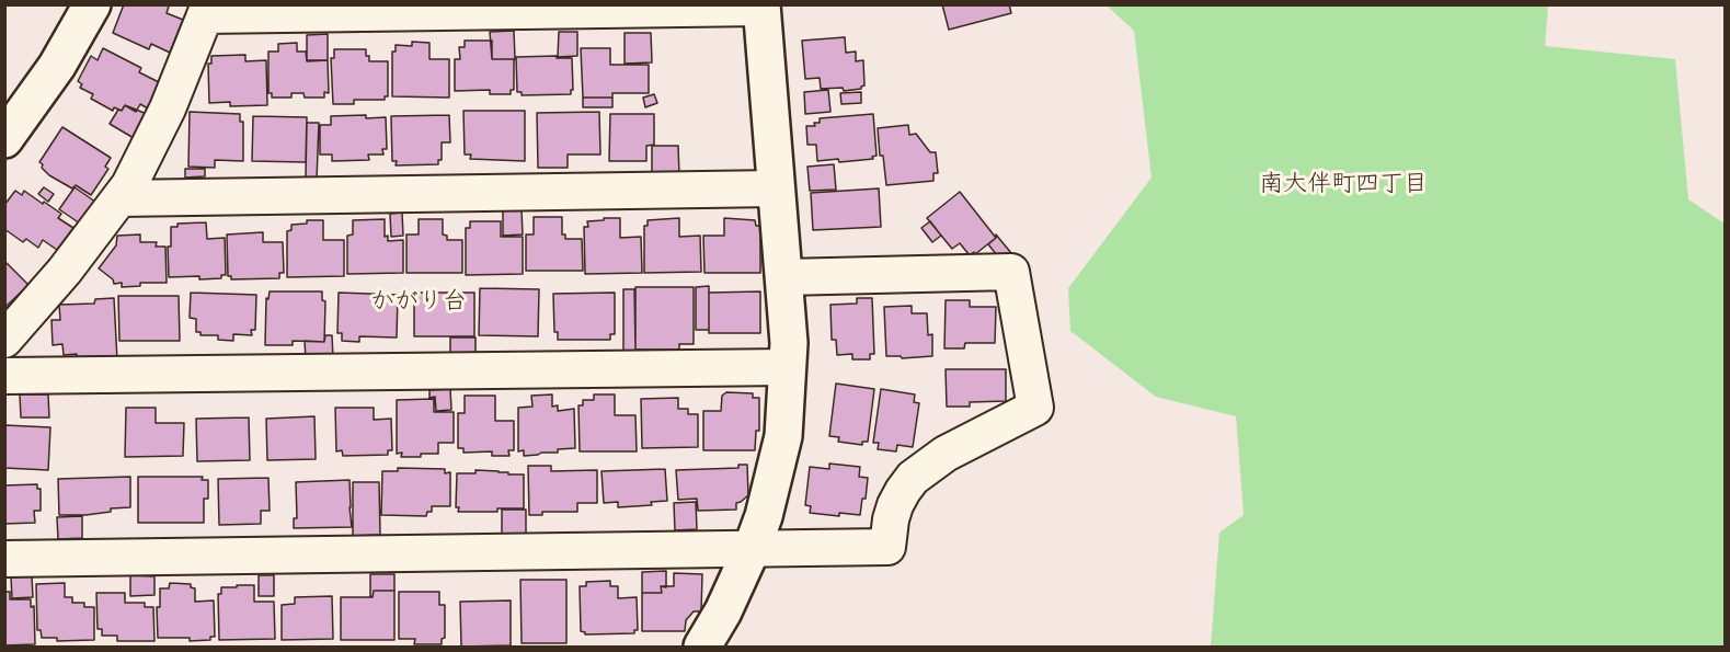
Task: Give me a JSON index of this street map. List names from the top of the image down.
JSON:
{
  "districts": ["南大伴町四丁目", "かがり台"]
}
